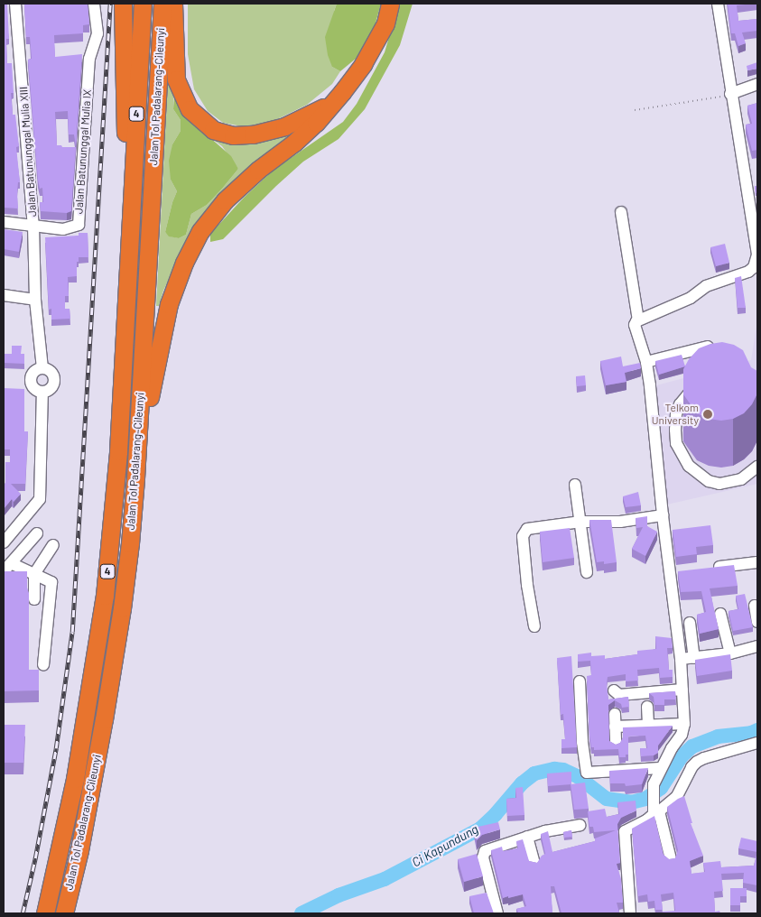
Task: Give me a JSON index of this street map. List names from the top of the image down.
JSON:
{
  "streets": {
    "highway": ["Jalan Tol Padalarang–Cileunyi", "4"],
    "street": ["Jalan Batununggal Mulia XIII", "Jalan Batununggal Mulia IX"]
  },
  "crossings": [
    ["Jalan Batununggal Mulia XIII", "Jalan Batununggal Mulia IX"]
  ],
  "water": ["Ci Kapundung"],
  "places": ["Telkom University"]
}
